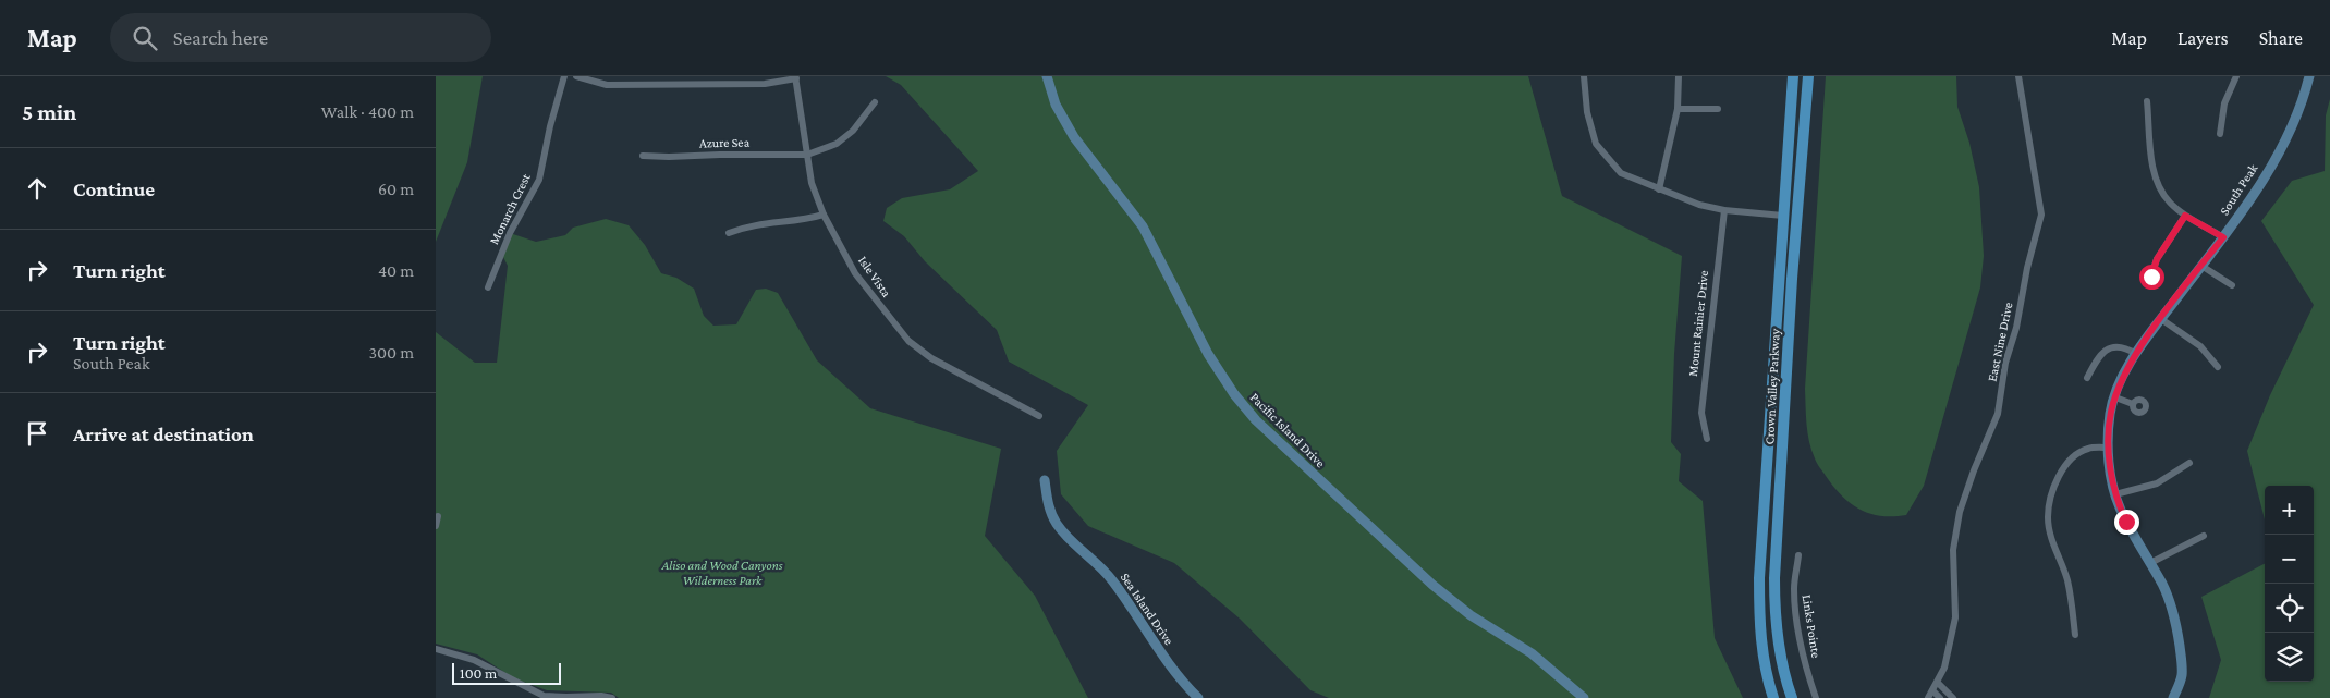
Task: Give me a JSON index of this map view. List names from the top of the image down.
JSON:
{
  "streets": {
    "main road": ["Crown Valley Parkway"],
    "street": [
      "Azure Sea",
      "South Peak",
      "Monarch Crest",
      "Isle Vista",
      "Mount Rainier Drive",
      "East Nine Drive",
      "Pacific Island Drive",
      "Sea Island Drive",
      "Links Pointe"
    ]
  },
  "crossings": [
    ["Azure Sea", "Isle Vista"]
  ],
  "parks": ["Aliso and Wood Canyons Wilderness Park"],
  "scale_bar": "100 m",
  "page": {
    "header": "Map",
    "search": "Search here",
    "nav": ["Map", "Layers", "Share"],
    "heading": ["5 min", "Walk · 400 m"],
    "list": [
      ["Continue", "60 m"],
      ["Turn right", "40 m"],
      ["Turn right", "South Peak", "300 m"],
      "Arrive at destination"
    ],
    "map_buttons": ["+", "−"],
    "scale": "100 m"
  }
}
